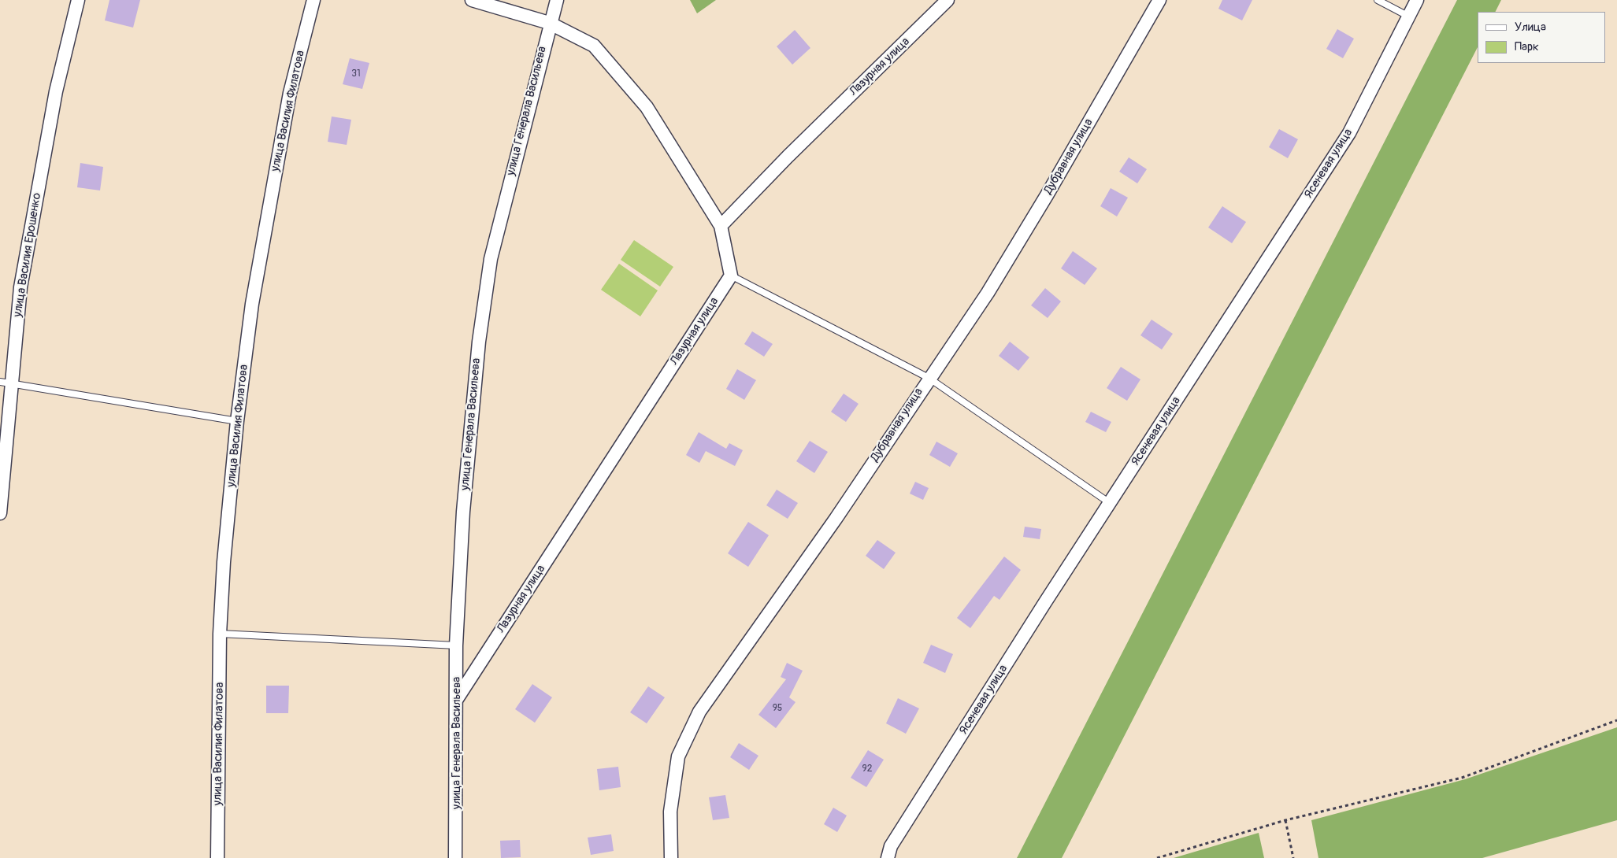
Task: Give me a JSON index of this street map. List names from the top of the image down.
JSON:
{
  "streets": {
    "street": [
      "Лазурная улица",
      "улица Василия Филатова",
      "улица Генерала Васильева",
      "Дубравная улица",
      "Ясеневая улица",
      "улица Василия Ерошенко"
    ]
  },
  "crossings": [
    ["Лазурная улица", "улица Генерала Васильева"]
  ],
  "house_numbers": ["31", "95", "92"],
  "legend": ["Улица", "Парк"]
}
